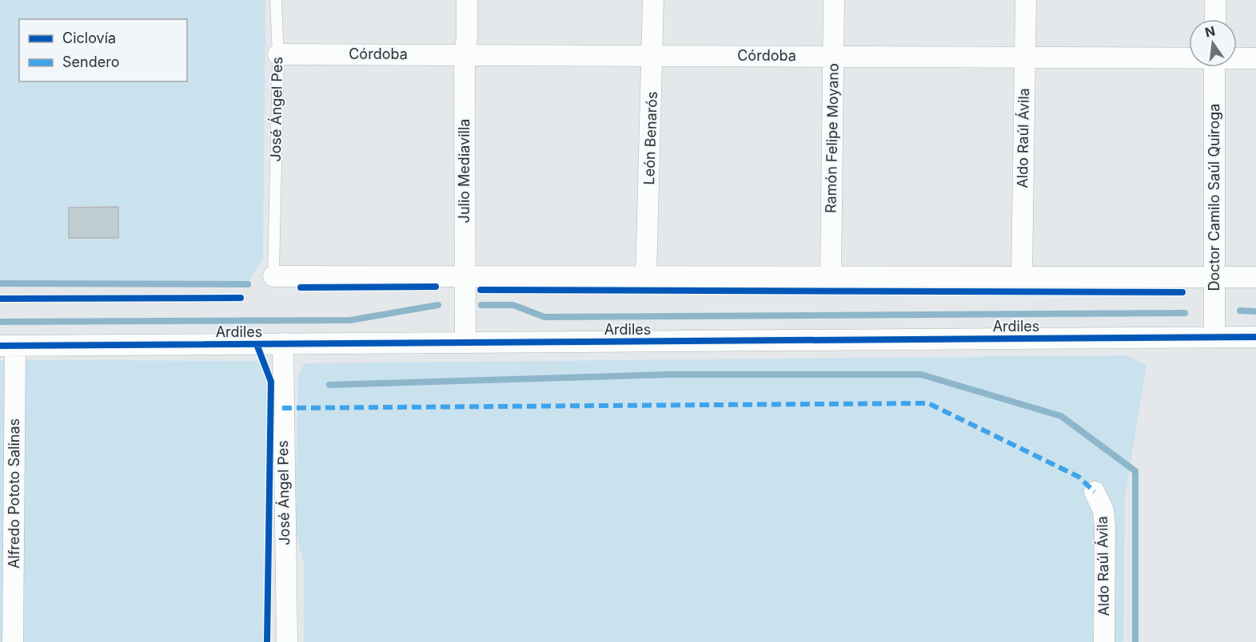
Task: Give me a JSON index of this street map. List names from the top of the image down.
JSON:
{
  "streets": {
    "street": [
      "Córdoba",
      "José Ángel Pes",
      "León Benarós",
      "Ramón Felipe Moyano",
      "Aldo Raúl Ávila",
      "Julio Mediavilla",
      "Doctor Camilo Saúl Quiroga",
      "Ardiles",
      "Alfredo Pototo Salinas"
    ]
  },
  "crossings": [
    ["Córdoba", "José Ángel Pes"],
    ["Córdoba", "León Benarós"],
    ["Córdoba", "Ramón Felipe Moyano"],
    ["Córdoba", "Aldo Raúl Ávila"],
    ["Córdoba", "Julio Mediavilla"],
    ["José Ángel Pes", "Ardiles"],
    ["Julio Mediavilla", "Ardiles"],
    ["Doctor Camilo Saúl Quiroga", "Ardiles"],
    ["Ardiles", "Alfredo Pototo Salinas"]
  ],
  "legend": ["Ciclovía", "Sendero"],
  "north": "top"
}
